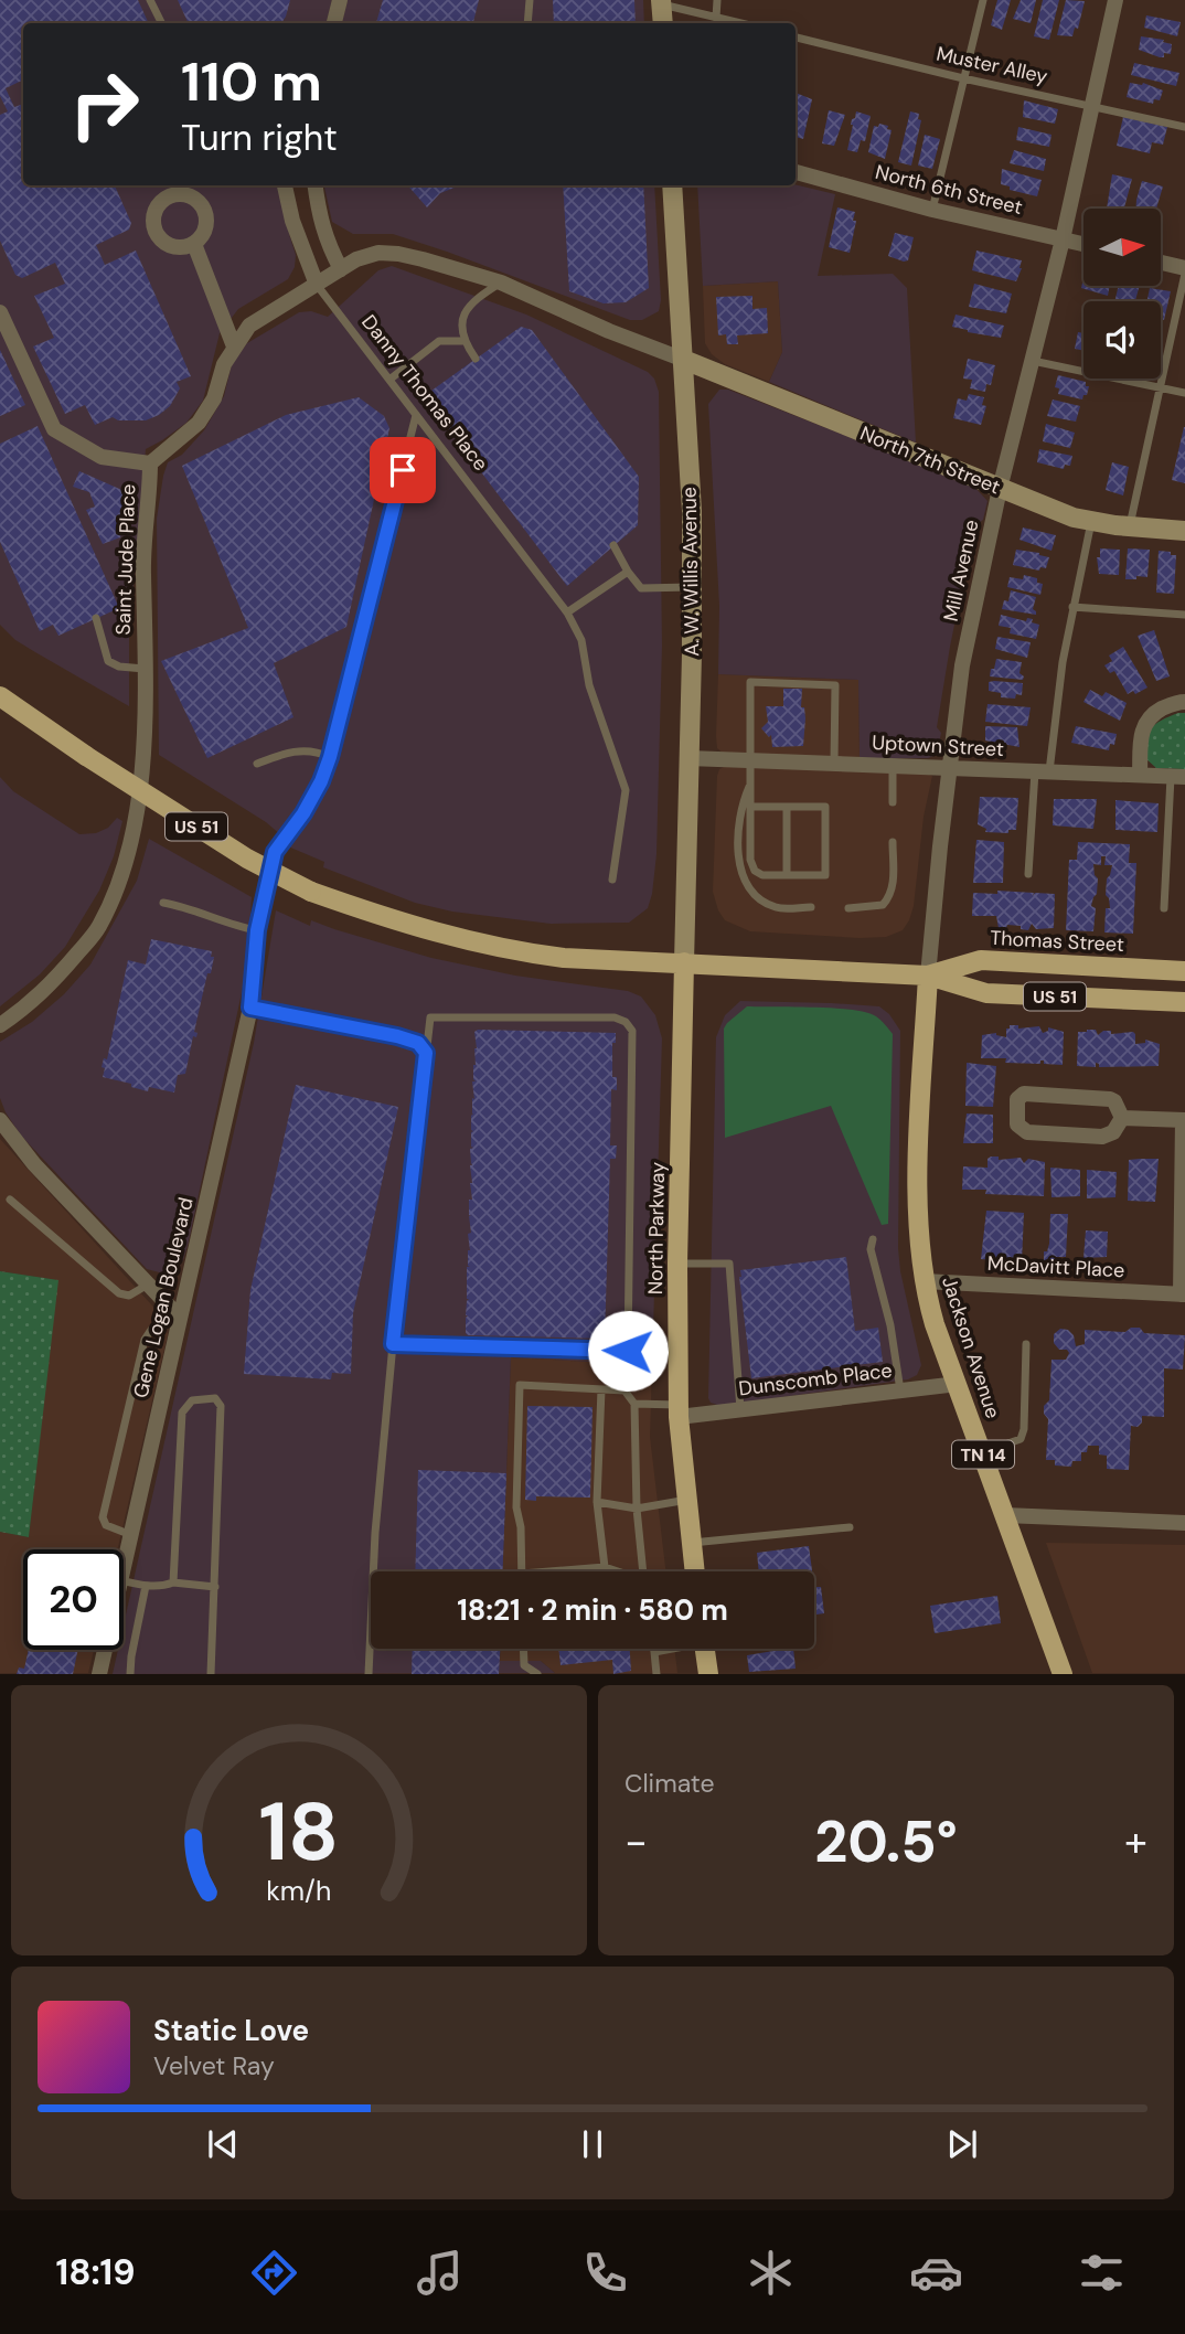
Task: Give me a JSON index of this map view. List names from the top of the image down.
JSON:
{
  "streets": {
    "main road": [
      "North 7th Street",
      "A. W. Willis Avenue",
      "US 51",
      "Thomas Street",
      "North Parkway",
      "Jackson Avenue",
      "TN 14"
    ],
    "street": [
      "North 6th Street",
      "Danny Thomas Place",
      "Saint Jude Place",
      "Mill Avenue",
      "Uptown Street",
      "McDavitt Place",
      "Gene Logan Boulevard",
      "Dunscomb Place"
    ],
    "lane": ["Muster Alley"]
  },
  "crossings": [
    ["Muster Alley", "Mill Avenue"],
    ["North 6th Street", "Mill Avenue"],
    ["Danny Thomas Place", "Saint Jude Place"],
    ["North 7th Street", "Saint Jude Place"],
    ["North 7th Street", "Mill Avenue"],
    ["North 7th Street", "A. W. Willis Avenue"],
    ["Saint Jude Place", "A. W. Willis Avenue"],
    ["Mill Avenue", "Uptown Street"],
    ["Mill Avenue", "Thomas Street"],
    ["Mill Avenue", "Jackson Avenue"],
    ["A. W. Willis Avenue", "Uptown Street"],
    ["A. W. Willis Avenue", "US 51"],
    ["A. W. Willis Avenue", "Thomas Street"],
    ["A. W. Willis Avenue", "North Parkway"],
    ["US 51", "Thomas Street"],
    ["US 51", "North Parkway"],
    ["Thomas Street", "North Parkway"],
    ["Thomas Street", "Jackson Avenue"],
    ["North Parkway", "Dunscomb Place"],
    ["McDavitt Place", "Jackson Avenue"],
    ["Jackson Avenue", "Dunscomb Place"]
  ],
  "north": "right",
  "page": {
    "turn": ["110 m", "Turn right"],
    "limit": "20",
    "trip": "18:21 · 2 min · 580 m",
    "tile": "Climate",
    "heat": ["−", "20.5°", "+"],
    "song": ["Static Love", "Velvet Ray"],
    "tabs": "18:19",
    "gauge": ["18", "km/h"]
  }
}
